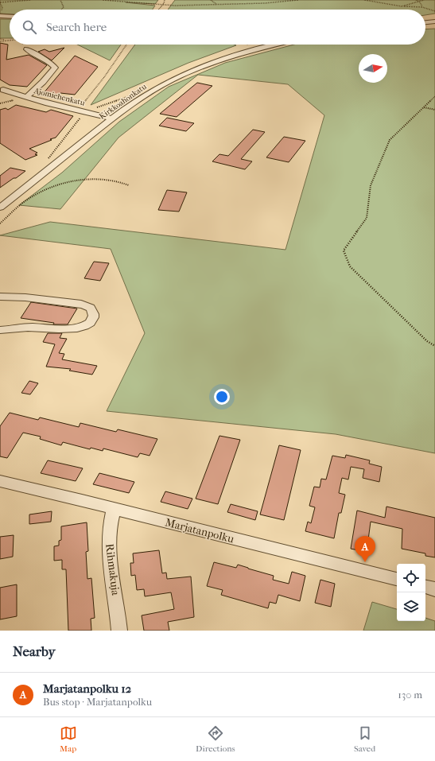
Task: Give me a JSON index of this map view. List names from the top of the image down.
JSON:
{
  "streets": {
    "street": [
      "Ajomiehenkatu",
      "Kirkkoahonkatu",
      "Marjatanpolku",
      "Rihmakuja"
    ]
  },
  "crossings": [
    ["Ajomiehenkatu", "Kirkkoahonkatu"],
    ["Marjatanpolku", "Rihmakuja"]
  ],
  "north": "right",
  "page": {
    "search": "Search here",
    "pins": "A",
    "heading": "Nearby",
    "list": [
      {
        "mark": "A",
        "name": "Marjatanpolku 12",
        "note": "Bus stop · Marjatanpolku",
        "value": "130 m"
      }
    ],
    "nav": ["Map", "Directions", "Saved"]
  }
}
